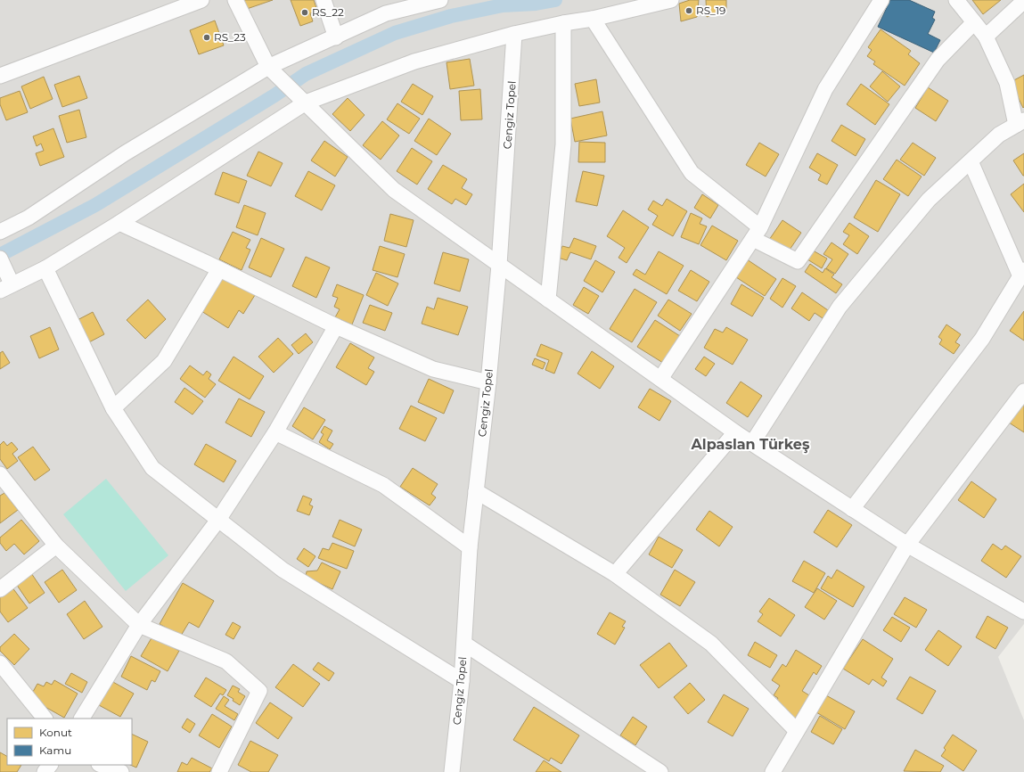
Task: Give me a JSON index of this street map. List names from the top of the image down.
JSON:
{
  "streets": {
    "street": ["Cengiz Topel"]
  },
  "districts": ["Alpaslan Türkeş"],
  "places": ["RS_19", "RS_22", "RS_23"],
  "legend": ["Konut", "Kamu"]
}
